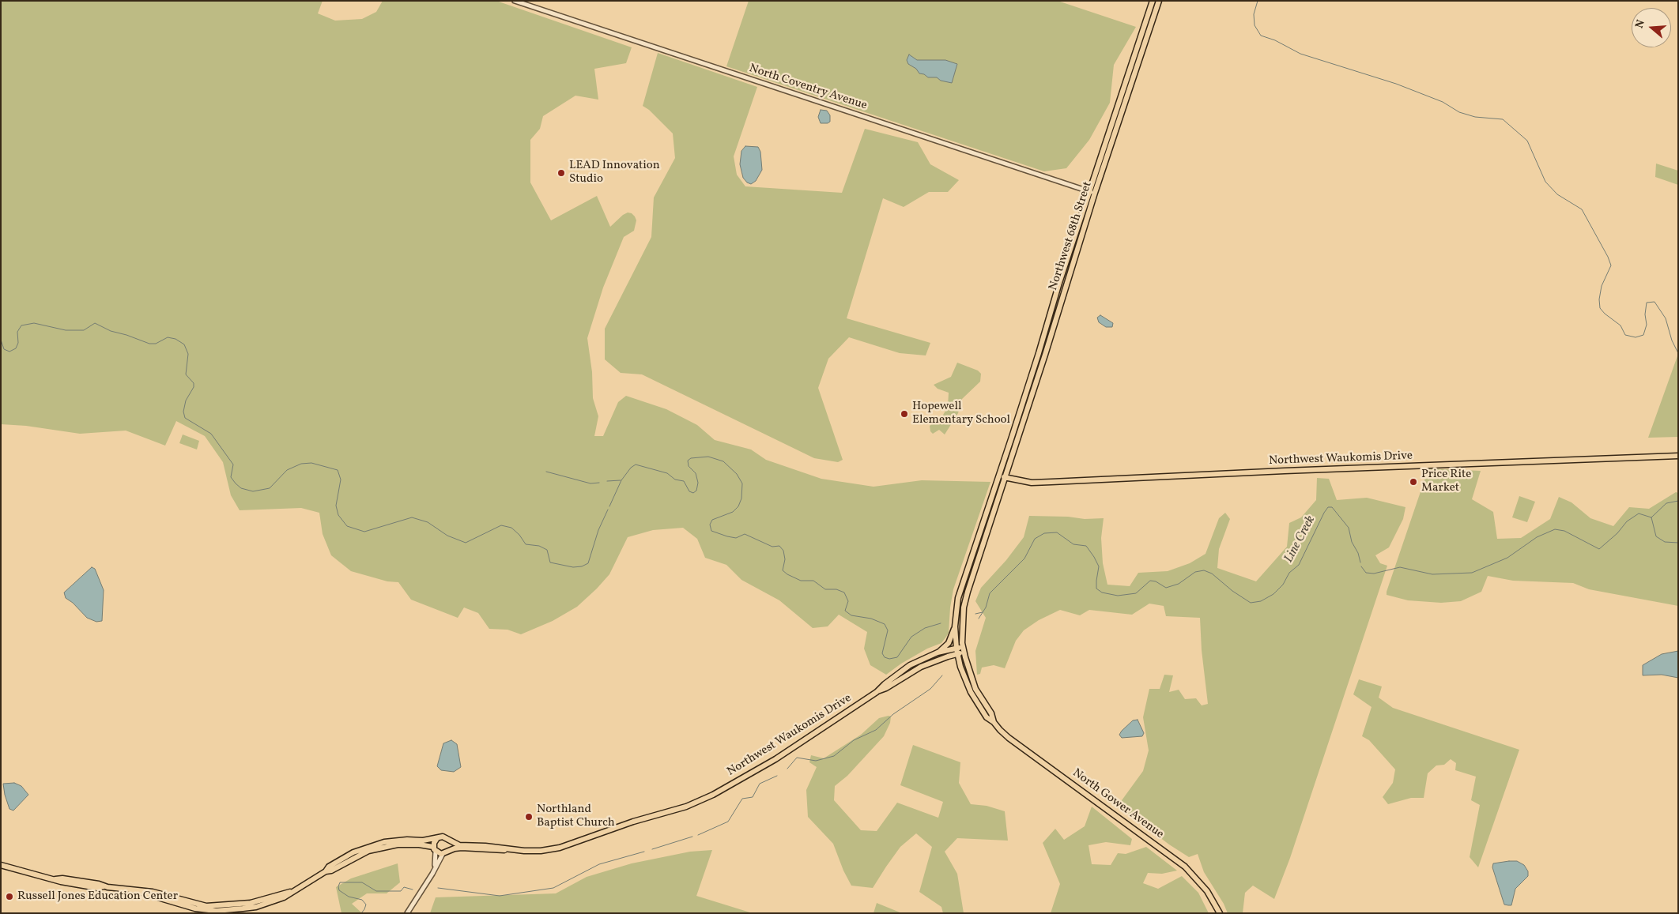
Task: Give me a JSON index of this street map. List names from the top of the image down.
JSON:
{
  "streets": {
    "main road": ["Northwest 68th Street", "Northwest Waukomis Drive", "North Gower Avenue"],
    "street": ["North Coventry Avenue"]
  },
  "crossings": [
    ["North Coventry Avenue", "Northwest 68th Street"],
    ["Northwest 68th Street", "Northwest Waukomis Drive"],
    ["Northwest 68th Street", "North Gower Avenue"],
    ["Northwest Waukomis Drive", "North Gower Avenue"]
  ],
  "water": ["Line Creek"],
  "places": [
    "LEAD Innovation Studio",
    "Hopewell Elementary School",
    "Price Rite Market",
    "Northland Baptist Church",
    "Russell Jones Education Center"
  ],
  "north": "left"
}
